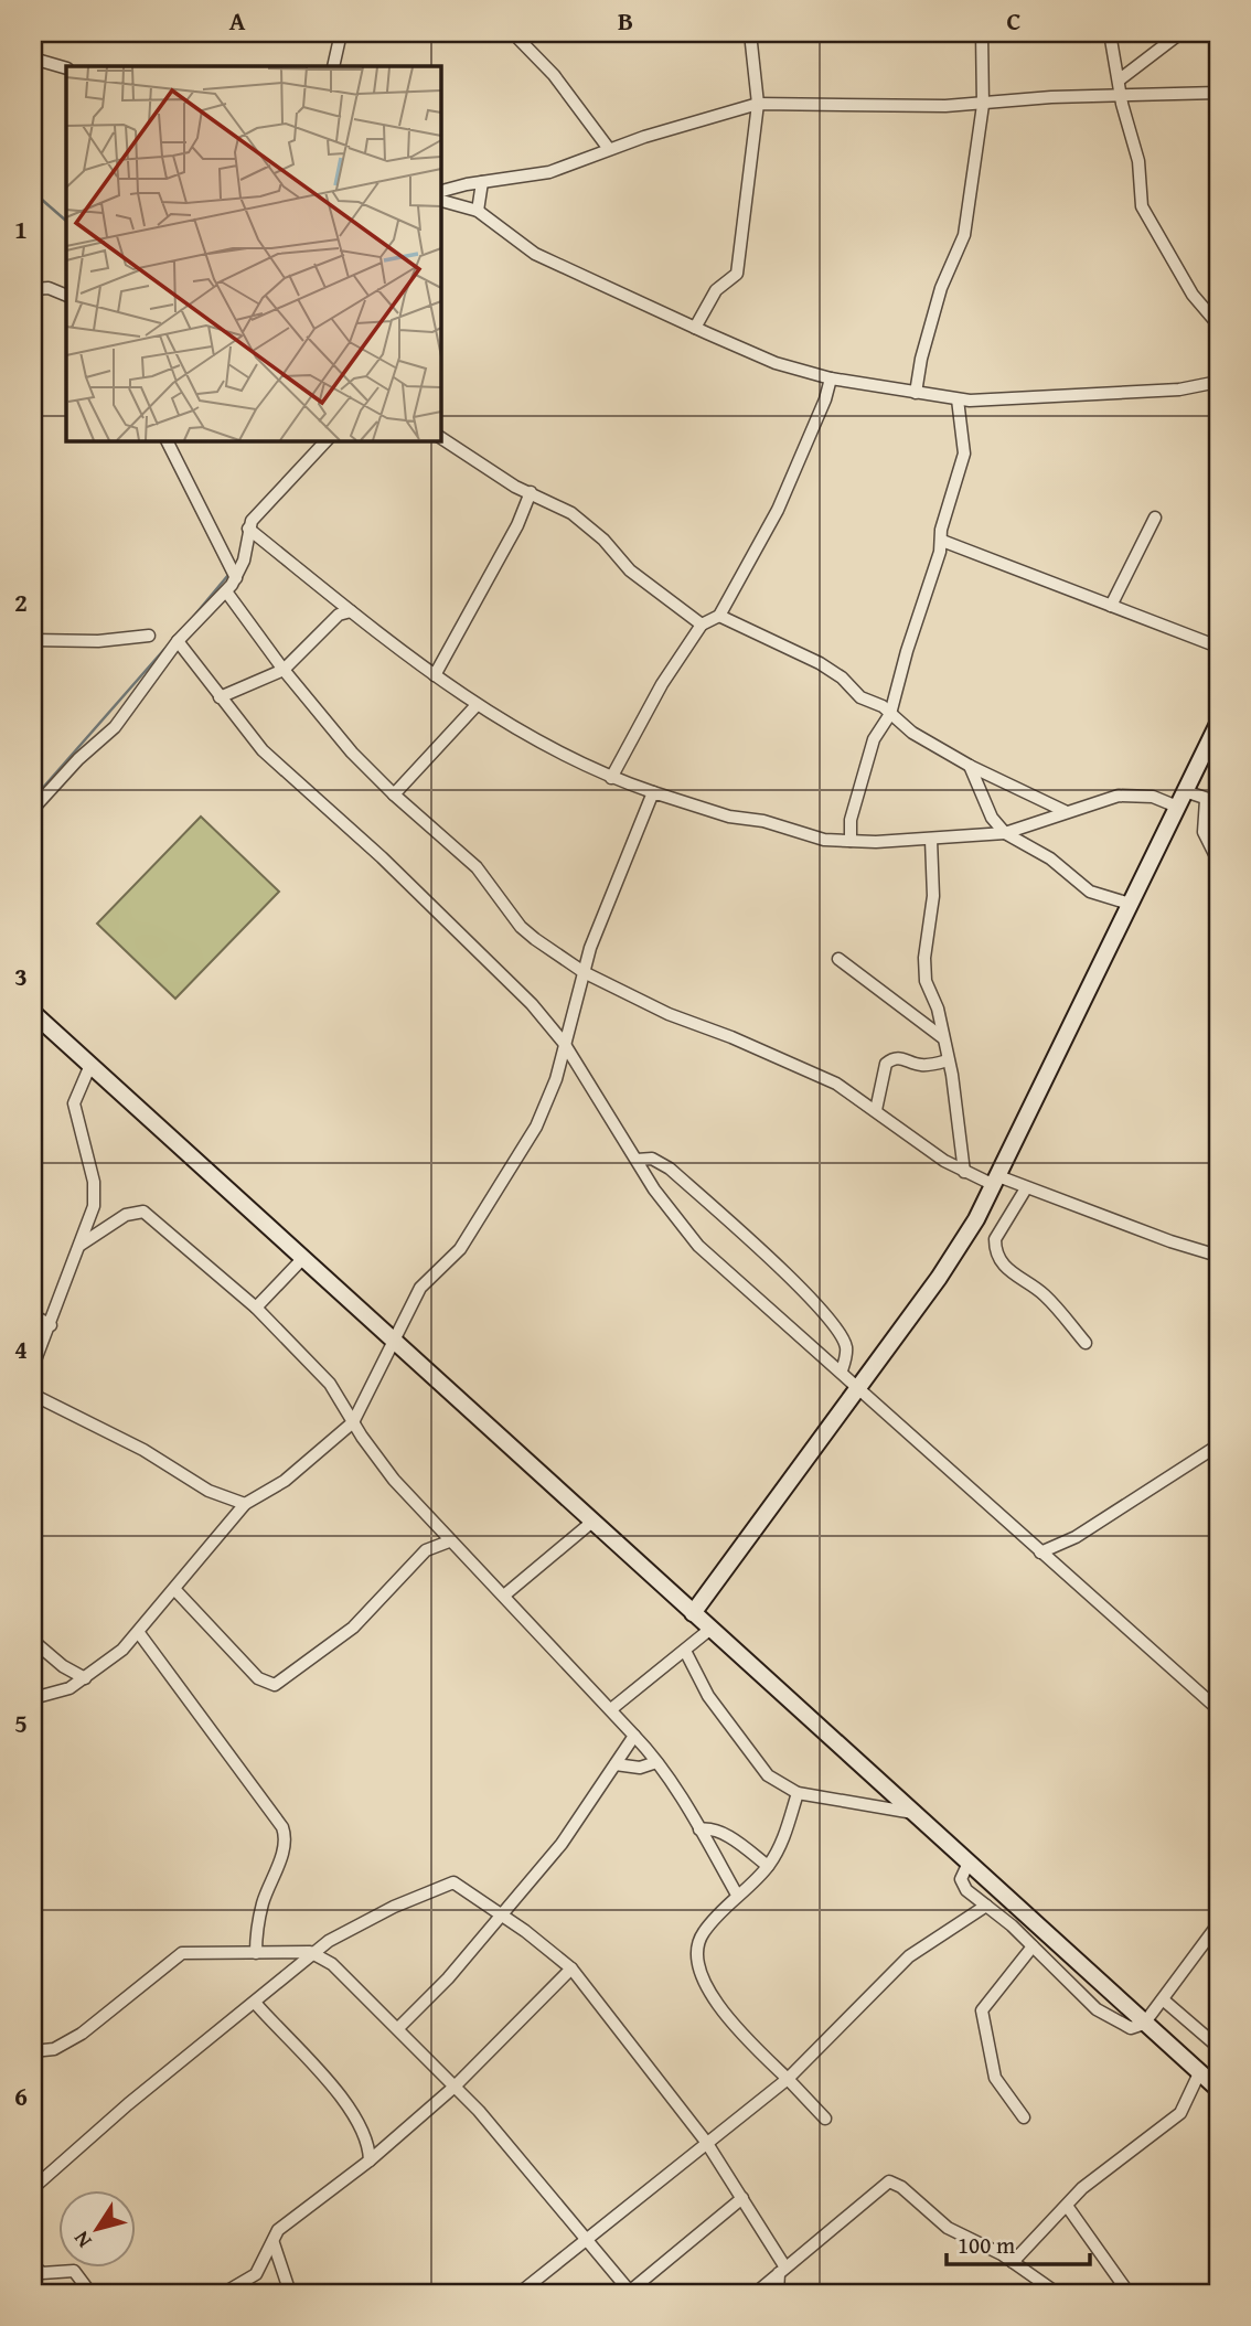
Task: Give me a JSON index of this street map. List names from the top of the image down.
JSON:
{
  "scale_bar": "100 m",
  "north": "bottom left",
  "grid": {
    "columns": ["A", "B", "C"],
    "rows": [
      "1",
      "2",
      "3",
      "4",
      "5",
      "6"
    ]
  }
}
